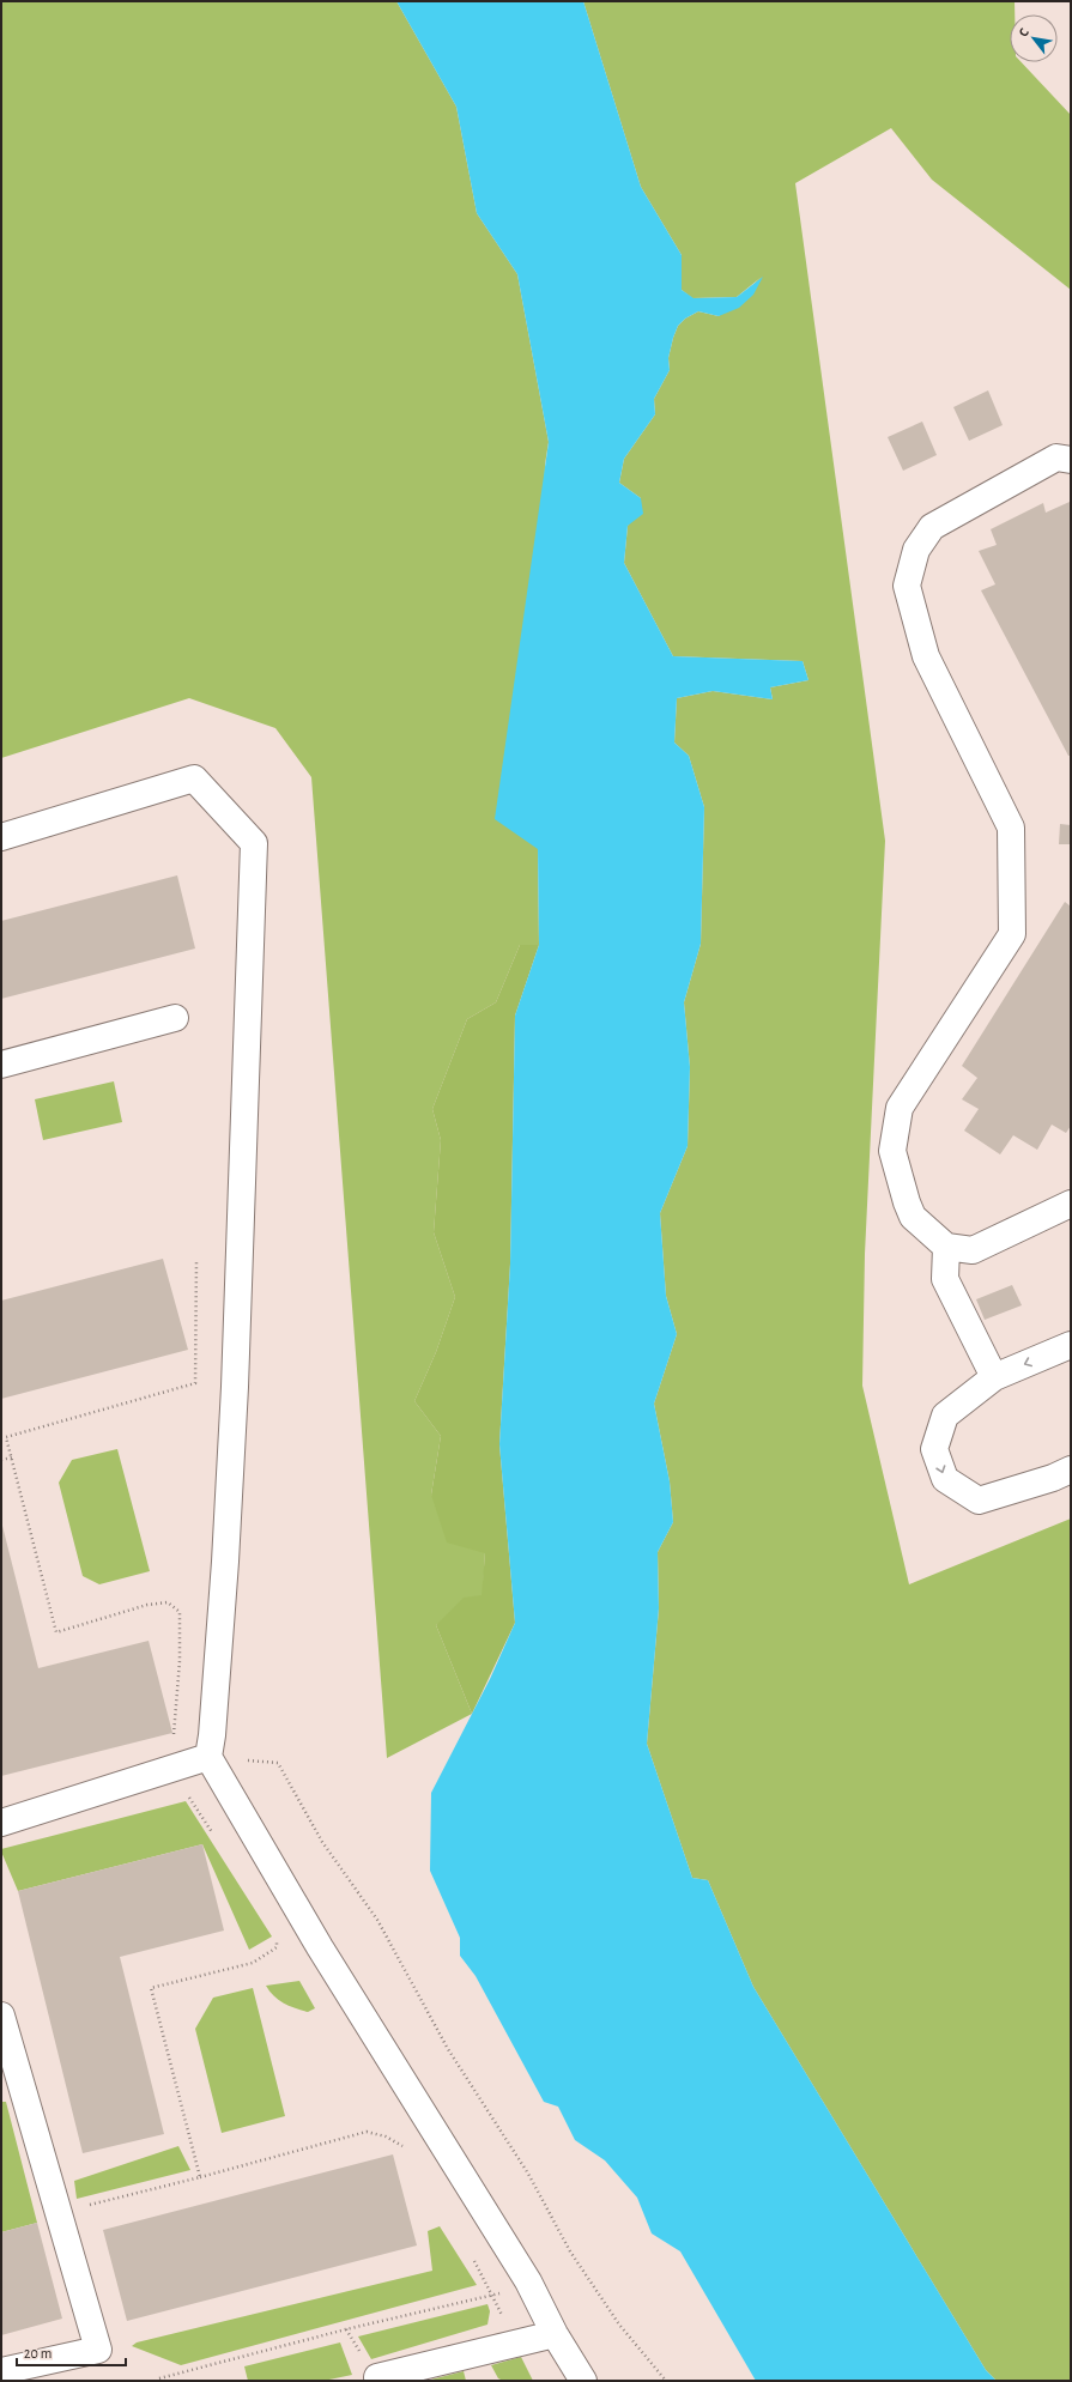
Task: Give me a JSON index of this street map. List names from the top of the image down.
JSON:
{
  "scale_bar": "20 m",
  "north": "top left"
}
